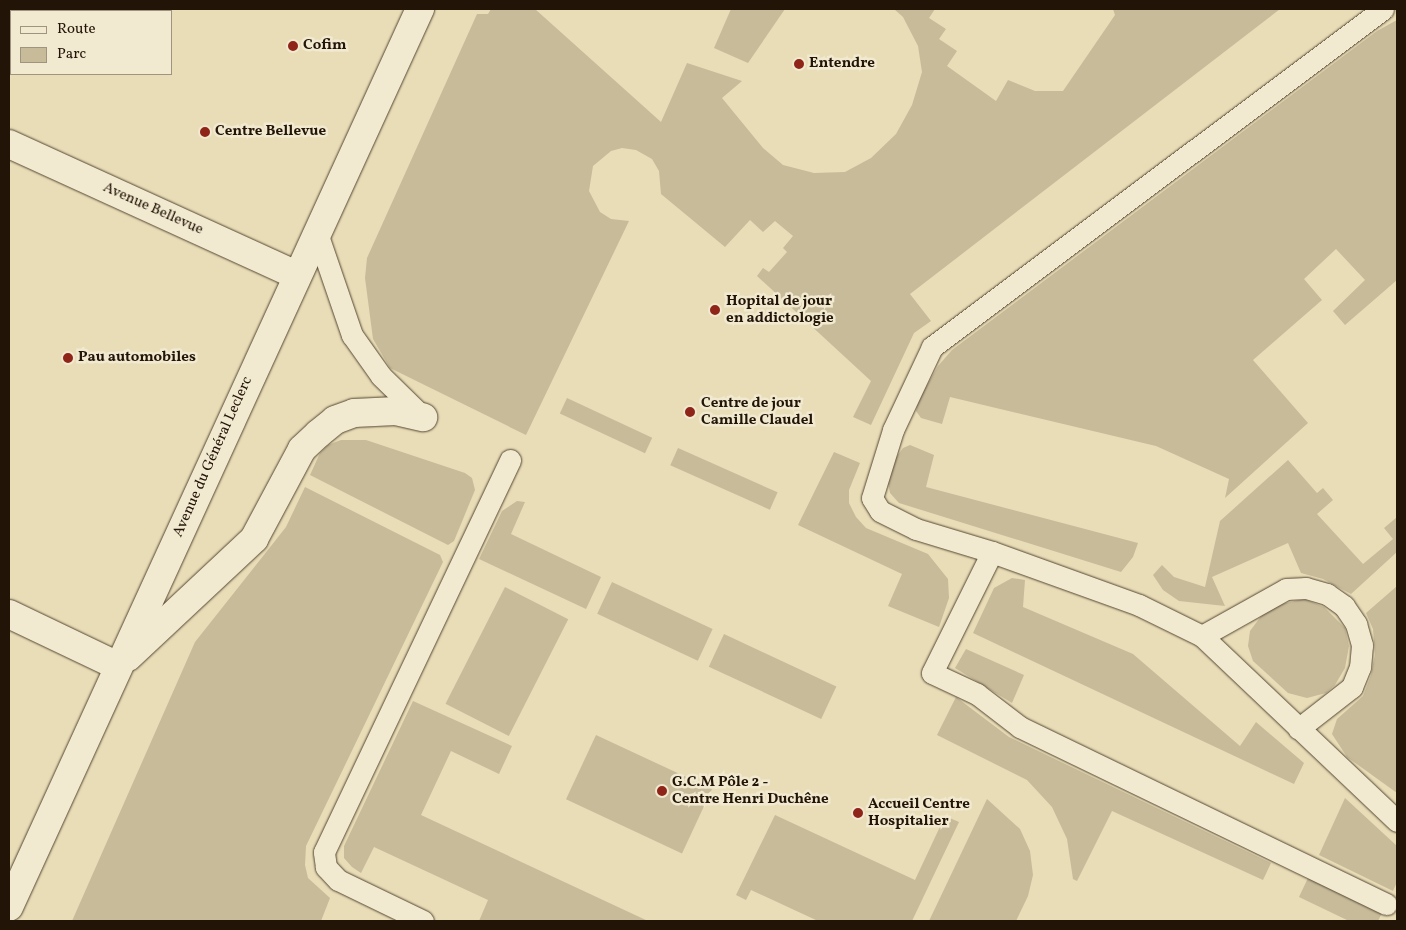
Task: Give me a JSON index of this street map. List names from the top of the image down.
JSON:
{
  "streets": {
    "main road": ["Avenue Bellevue", "Avenue du Général Leclerc"]
  },
  "crossings": [
    ["Avenue Bellevue", "Avenue du Général Leclerc"]
  ],
  "places": [
    "Cofim",
    "Entendre",
    "Centre Bellevue",
    "Hopital de jour en addictologie",
    "Pau automobiles",
    "Centre de jour Camille Claudel",
    "G.C.M Pôle 2 - Centre Henri Duchêne",
    "Accueil Centre Hospitalier"
  ],
  "legend": ["Route", "Parc"]
}
